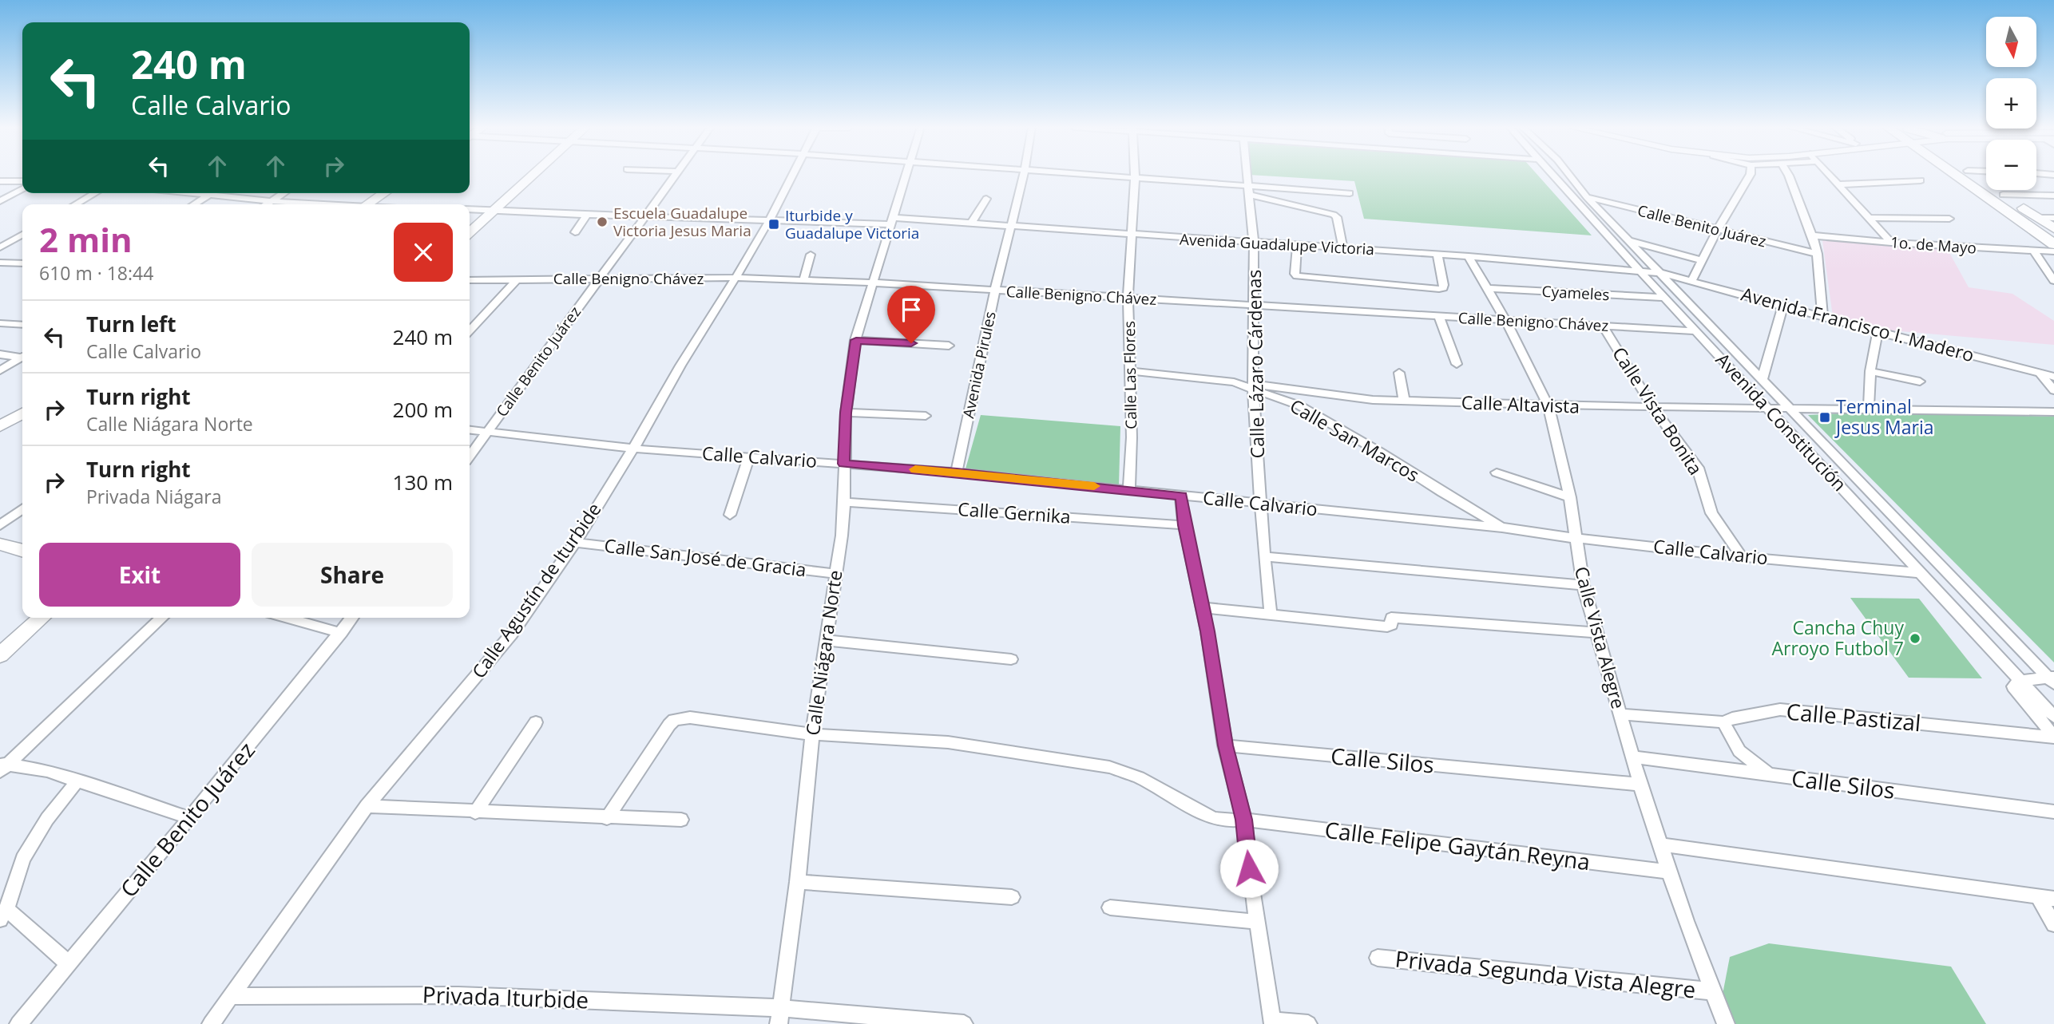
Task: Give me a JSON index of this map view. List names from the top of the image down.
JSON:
{
  "streets": {
    "street": [
      "Calle Benito Juárez",
      "Avenida Guadalupe Victoria",
      "1o. de Mayo",
      "Calle Benigno Chávez",
      "Cyameles",
      "Avenida Francisco I. Madero",
      "Calle Lázaro Cárdenas",
      "Avenida Pirules",
      "Calle Las Flores",
      "Calle Altavista",
      "Calle Vista Bonita",
      "Avenida Constitución",
      "Calle San Marcos",
      "Calle Calvario",
      "Calle Gernika",
      "Calle San José de Gracia",
      "Calle Agustín de Iturbide",
      "Calle Vista Alegre",
      "Calle Niágara Norte",
      "Calle Pastizal",
      "Calle Silos",
      "Calle Felipe Gaytán Reyna",
      "Privada Segunda Vista Alegre",
      "Privada Iturbide"
    ]
  },
  "crossings": [
    ["Calle Benito Juárez", "Avenida Guadalupe Victoria"],
    ["Calle Benito Juárez", "Calle Benigno Chávez"],
    ["Calle Benito Juárez", "Avenida Constitución"],
    ["Calle Benito Juárez", "Calle Calvario"],
    ["Avenida Guadalupe Victoria", "Avenida Francisco I. Madero"],
    ["Avenida Guadalupe Victoria", "Calle Lázaro Cárdenas"],
    ["Avenida Guadalupe Victoria", "Avenida Pirules"],
    ["Avenida Guadalupe Victoria", "Calle Las Flores"],
    ["Avenida Guadalupe Victoria", "Avenida Constitución"],
    ["Avenida Guadalupe Victoria", "Calle Agustín de Iturbide"],
    ["Avenida Guadalupe Victoria", "Calle Vista Alegre"],
    ["Avenida Guadalupe Victoria", "Calle Niágara Norte"],
    ["Calle Benigno Chávez", "Calle Lázaro Cárdenas"],
    ["Calle Benigno Chávez", "Avenida Pirules"],
    ["Calle Benigno Chávez", "Calle Las Flores"],
    ["Calle Benigno Chávez", "Calle Vista Bonita"],
    ["Calle Benigno Chávez", "Avenida Constitución"],
    ["Calle Benigno Chávez", "Calle Agustín de Iturbide"],
    ["Calle Benigno Chávez", "Calle Vista Alegre"],
    ["Calle Benigno Chávez", "Calle Niágara Norte"],
    ["Cyameles", "Avenida Constitución"],
    ["Cyameles", "Calle Vista Alegre"],
    ["Avenida Francisco I. Madero", "Avenida Constitución"],
    ["Calle Lázaro Cárdenas", "Calle Altavista"],
    ["Calle Lázaro Cárdenas", "Calle San Marcos"],
    ["Calle Lázaro Cárdenas", "Calle Calvario"],
    ["Avenida Pirules", "Calle Calvario"],
    ["Calle Las Flores", "Calle San Marcos"],
    ["Calle Las Flores", "Calle Calvario"],
    ["Calle Altavista", "Calle Vista Bonita"],
    ["Calle Altavista", "Avenida Constitución"],
    ["Calle Altavista", "Calle San Marcos"],
    ["Calle Altavista", "Calle Vista Alegre"],
    ["Calle Vista Bonita", "Calle Calvario"],
    ["Avenida Constitución", "Calle Calvario"],
    ["Calle San Marcos", "Calle Calvario"],
    ["Calle Calvario", "Calle Agustín de Iturbide"],
    ["Calle Calvario", "Calle Vista Alegre"],
    ["Calle Calvario", "Calle Niágara Norte"],
    ["Calle Gernika", "Calle Niágara Norte"],
    ["Calle San José de Gracia", "Calle Agustín de Iturbide"],
    ["Calle San José de Gracia", "Calle Niágara Norte"],
    ["Calle Agustín de Iturbide", "Privada Iturbide"],
    ["Calle Vista Alegre", "Calle Pastizal"],
    ["Calle Vista Alegre", "Calle Silos"],
    ["Calle Vista Alegre", "Calle Felipe Gaytán Reyna"],
    ["Calle Vista Alegre", "Privada Segunda Vista Alegre"],
    ["Calle Niágara Norte", "Calle Felipe Gaytán Reyna"],
    ["Calle Niágara Norte", "Privada Iturbide"]
  ],
  "places": {
    "other": ["Escuela Guadalupe Victoria Jesus Maria", "Cancha Chuy Arroyo Futbol 7"],
    "transit": ["Iturbide y Guadalupe Victoria", "Terminal Jesus Maria"]
  },
  "north": "bottom",
  "page": {
    "map_buttons": ["+", "−"],
    "turn": ["240 m", "Calle Calvario"],
    "heading": ["2 min", "610 m · 18:44"],
    "list": [
      {
        "name": "Turn left",
        "note": "Calle Calvario",
        "value": "240 m"
      },
      {
        "name": "Turn right",
        "note": "Calle Niágara Norte",
        "value": "200 m"
      },
      {
        "name": "Turn right",
        "note": "Privada Niágara",
        "value": "130 m"
      }
    ],
    "buttons": ["Exit", "Share"]
  }
}
